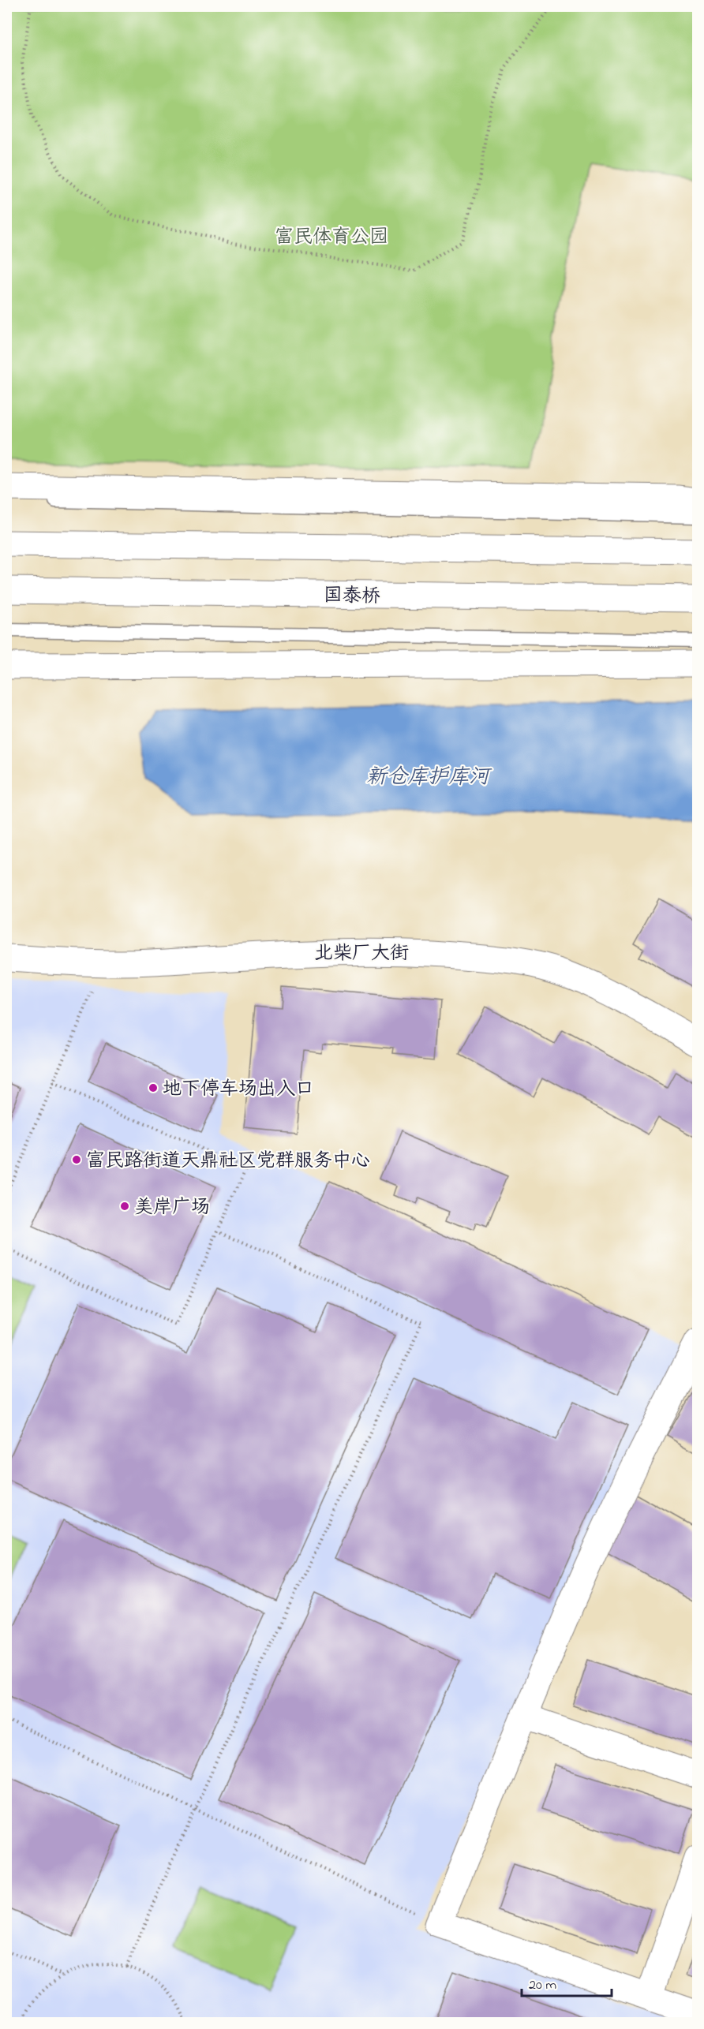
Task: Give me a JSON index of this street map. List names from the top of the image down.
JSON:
{
  "streets": {
    "street": ["国泰桥", "北柴厂大街"]
  },
  "water": ["新仓库护库河"],
  "parks": ["富民体育公园"],
  "places": ["地下停车场出入口", "富民路街道天鼎社区党群服务中心", "美岸广场"],
  "scale_bar": "20 m"
}
